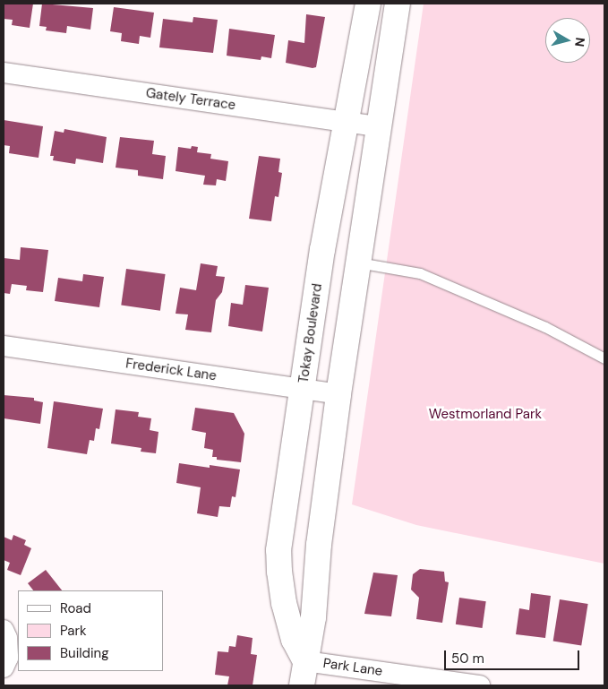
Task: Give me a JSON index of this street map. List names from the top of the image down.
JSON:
{
  "streets": {
    "street": [
      "Gately Terrace",
      "Tokay Boulevard",
      "Frederick Lane",
      "Park Lane"
    ]
  },
  "crossings": [
    ["Gately Terrace", "Tokay Boulevard"],
    ["Tokay Boulevard", "Frederick Lane"],
    ["Tokay Boulevard", "Park Lane"]
  ],
  "parks": ["Westmorland Park"],
  "legend": ["Road", "Park", "Building"],
  "scale_bar": "50 m",
  "north": "right"
}
